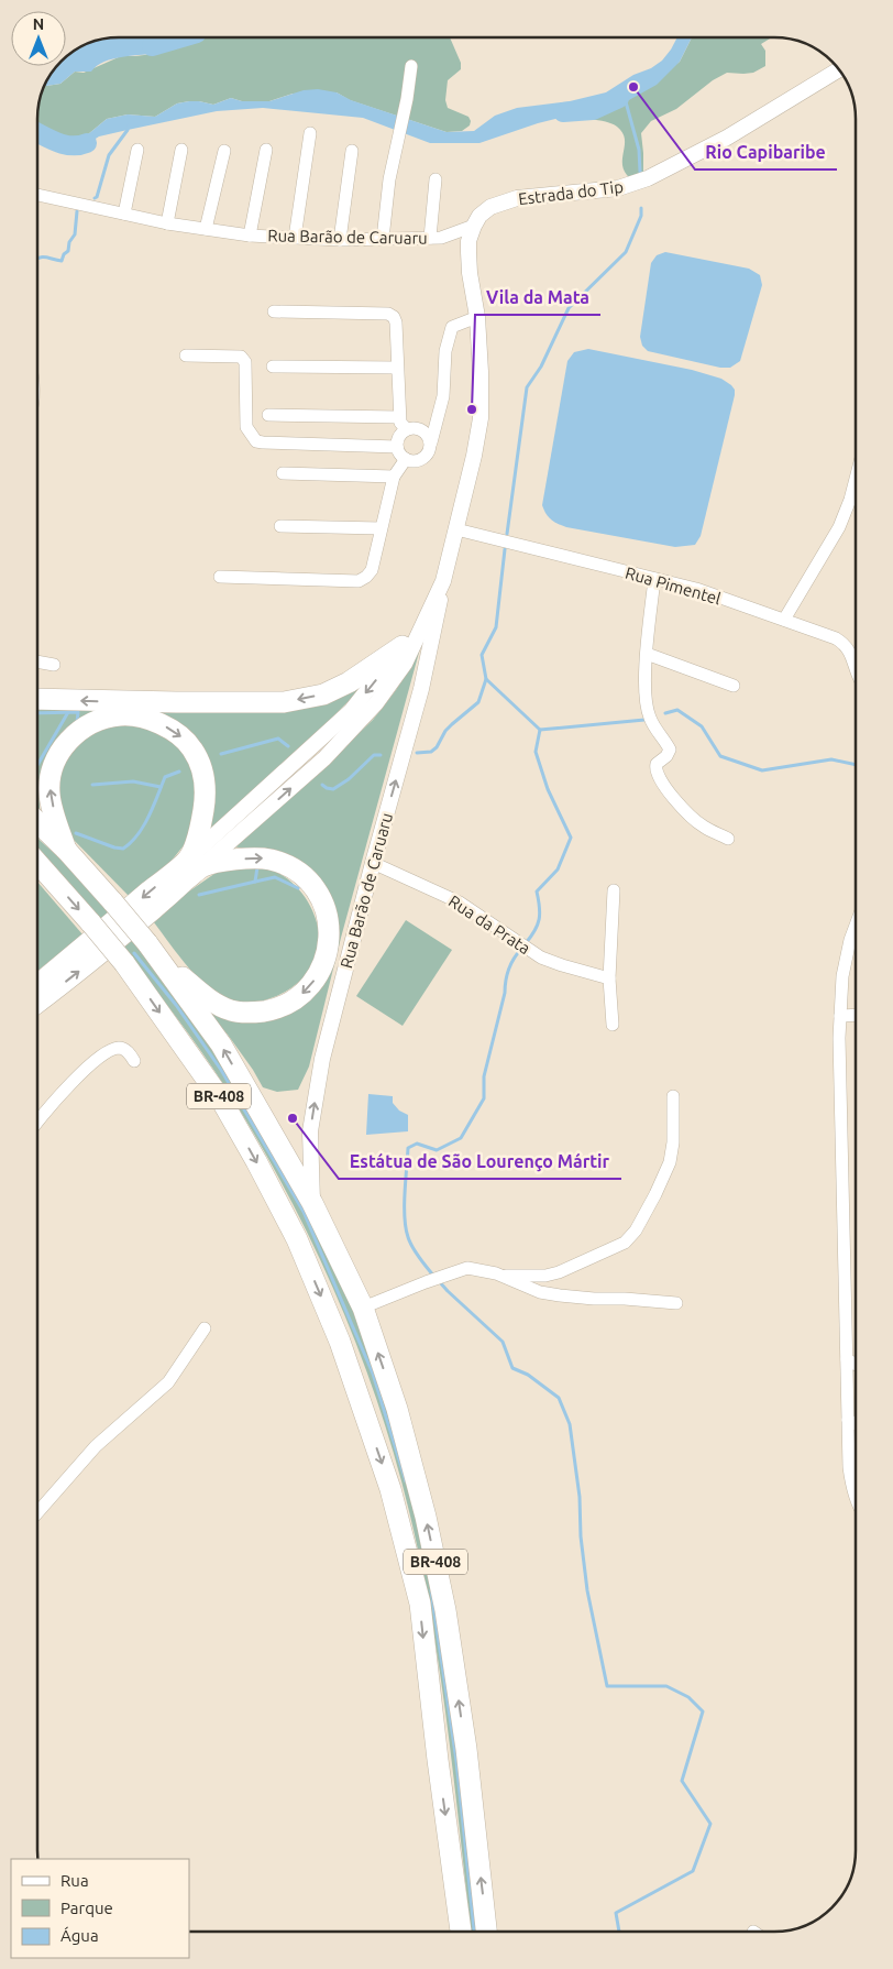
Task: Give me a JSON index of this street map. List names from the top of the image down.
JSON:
{
  "streets": {
    "highway": ["BR-408"],
    "street": [
      "Estrada do Tip",
      "Rua Barão de Caruaru",
      "Rua Pimentel",
      "Rua da Prata"
    ]
  },
  "crossings": [
    ["Estrada do Tip", "Rua Barão de Caruaru"],
    ["Rua Barão de Caruaru", "Rua Pimentel"],
    ["Rua Barão de Caruaru", "Rua da Prata"],
    ["Rua Barão de Caruaru", "BR-408"]
  ],
  "places": ["Rio Capibaribe", "Vila da Mata", "Estátua de São Lourenço Mártir"],
  "legend": ["Rua", "Parque", "Água"],
  "north": "top"
}
